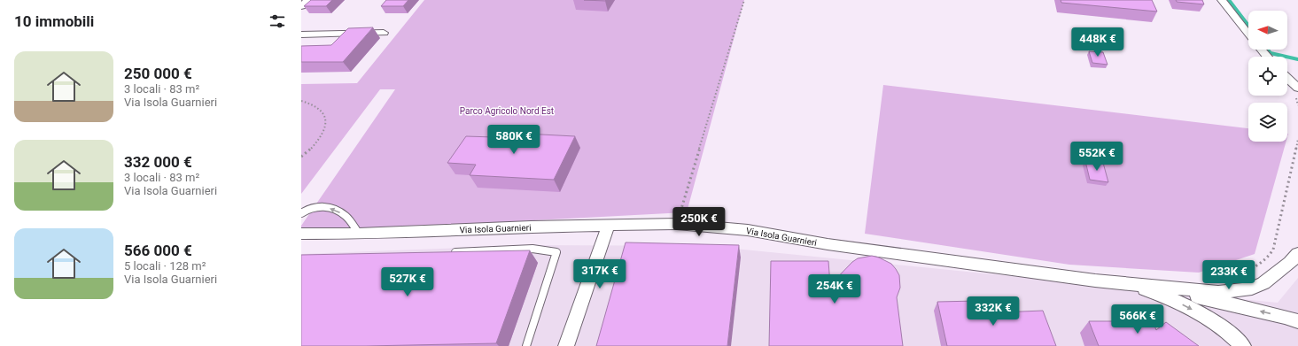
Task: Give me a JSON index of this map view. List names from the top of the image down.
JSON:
{
  "streets": {
    "street": ["Via Isola Guarnieri"]
  },
  "parks": ["Parco Agricolo Nord Est"],
  "north": "left",
  "page": {
    "heading": "10 immobili",
    "price": [
      "448K €",
      "580K €",
      "552K €",
      "250K €",
      "317K €",
      "233K €",
      "527K €",
      "254K €",
      "332K €",
      "566K €"
    ],
    "list": [
      {
        "name": "250 000 €",
        "note": "3 locali · 83 m² · Via Isola Guarnieri"
      },
      {
        "name": "332 000 €",
        "note": "3 locali · 83 m² · Via Isola Guarnieri"
      },
      {
        "name": "566 000 €",
        "note": "5 locali · 128 m² · Via Isola Guarnieri"
      }
    ]
  }
}
